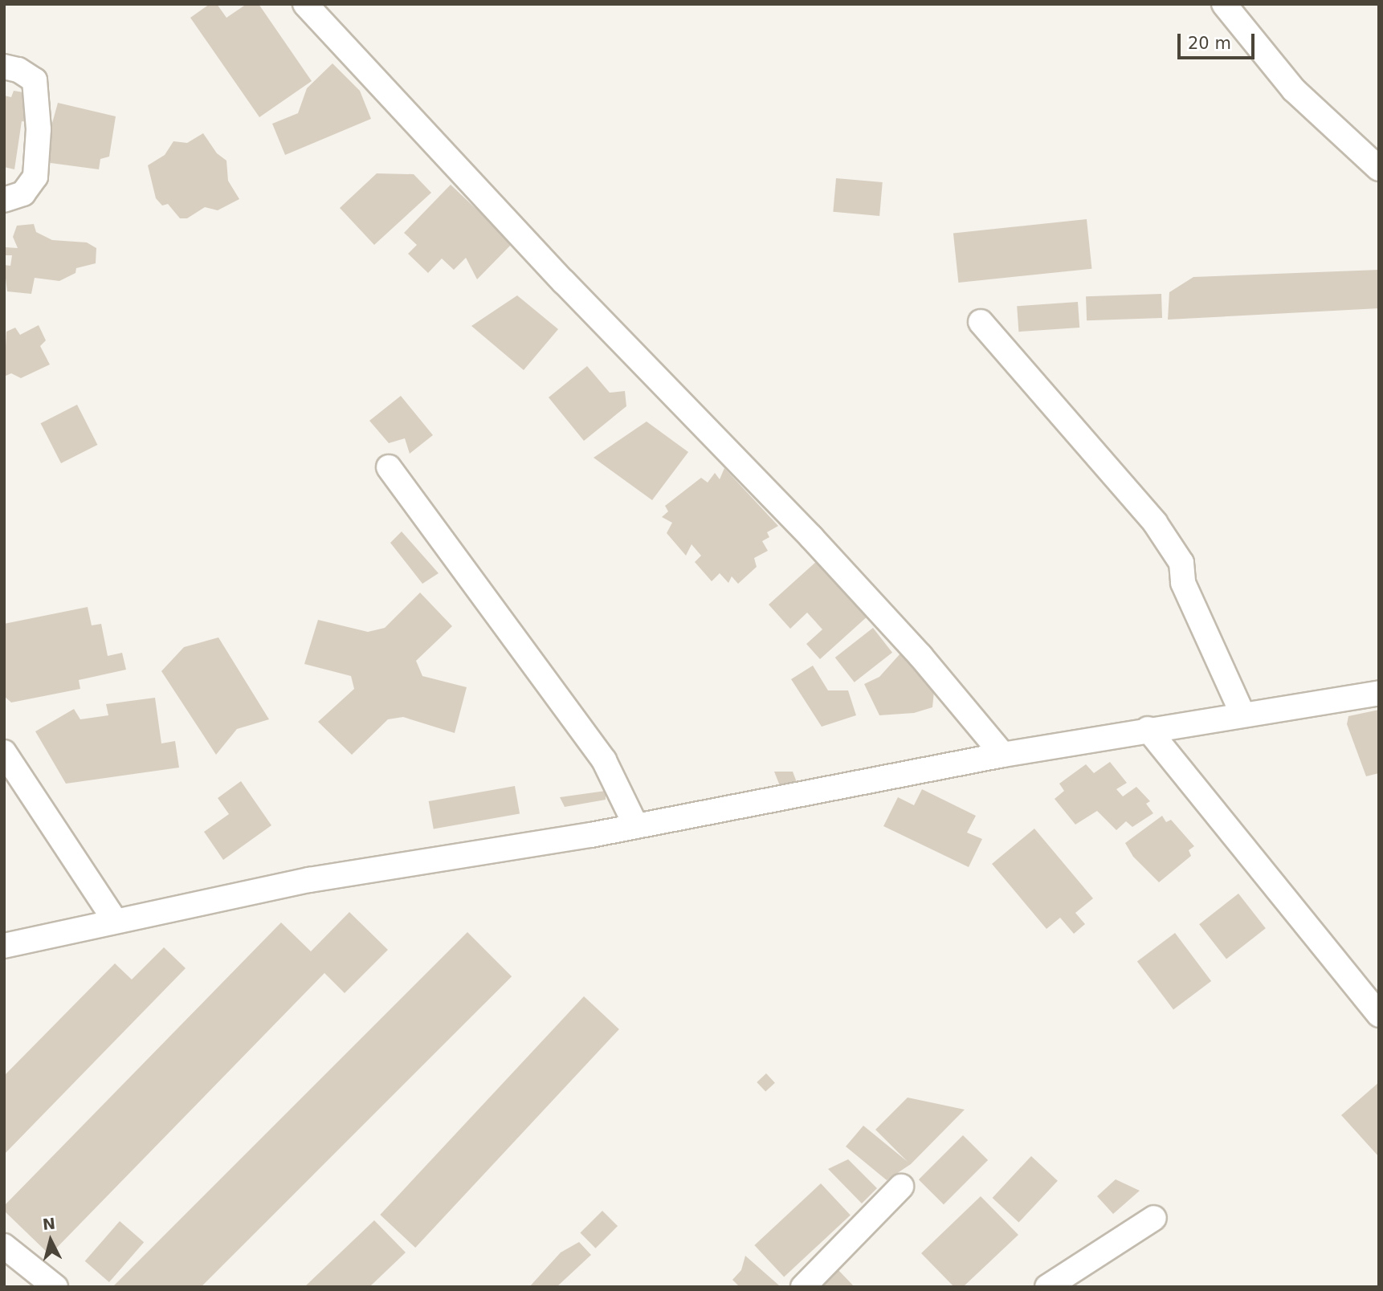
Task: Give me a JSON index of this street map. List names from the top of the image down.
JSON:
{
  "scale_bar": "20 m",
  "north": "top"
}
